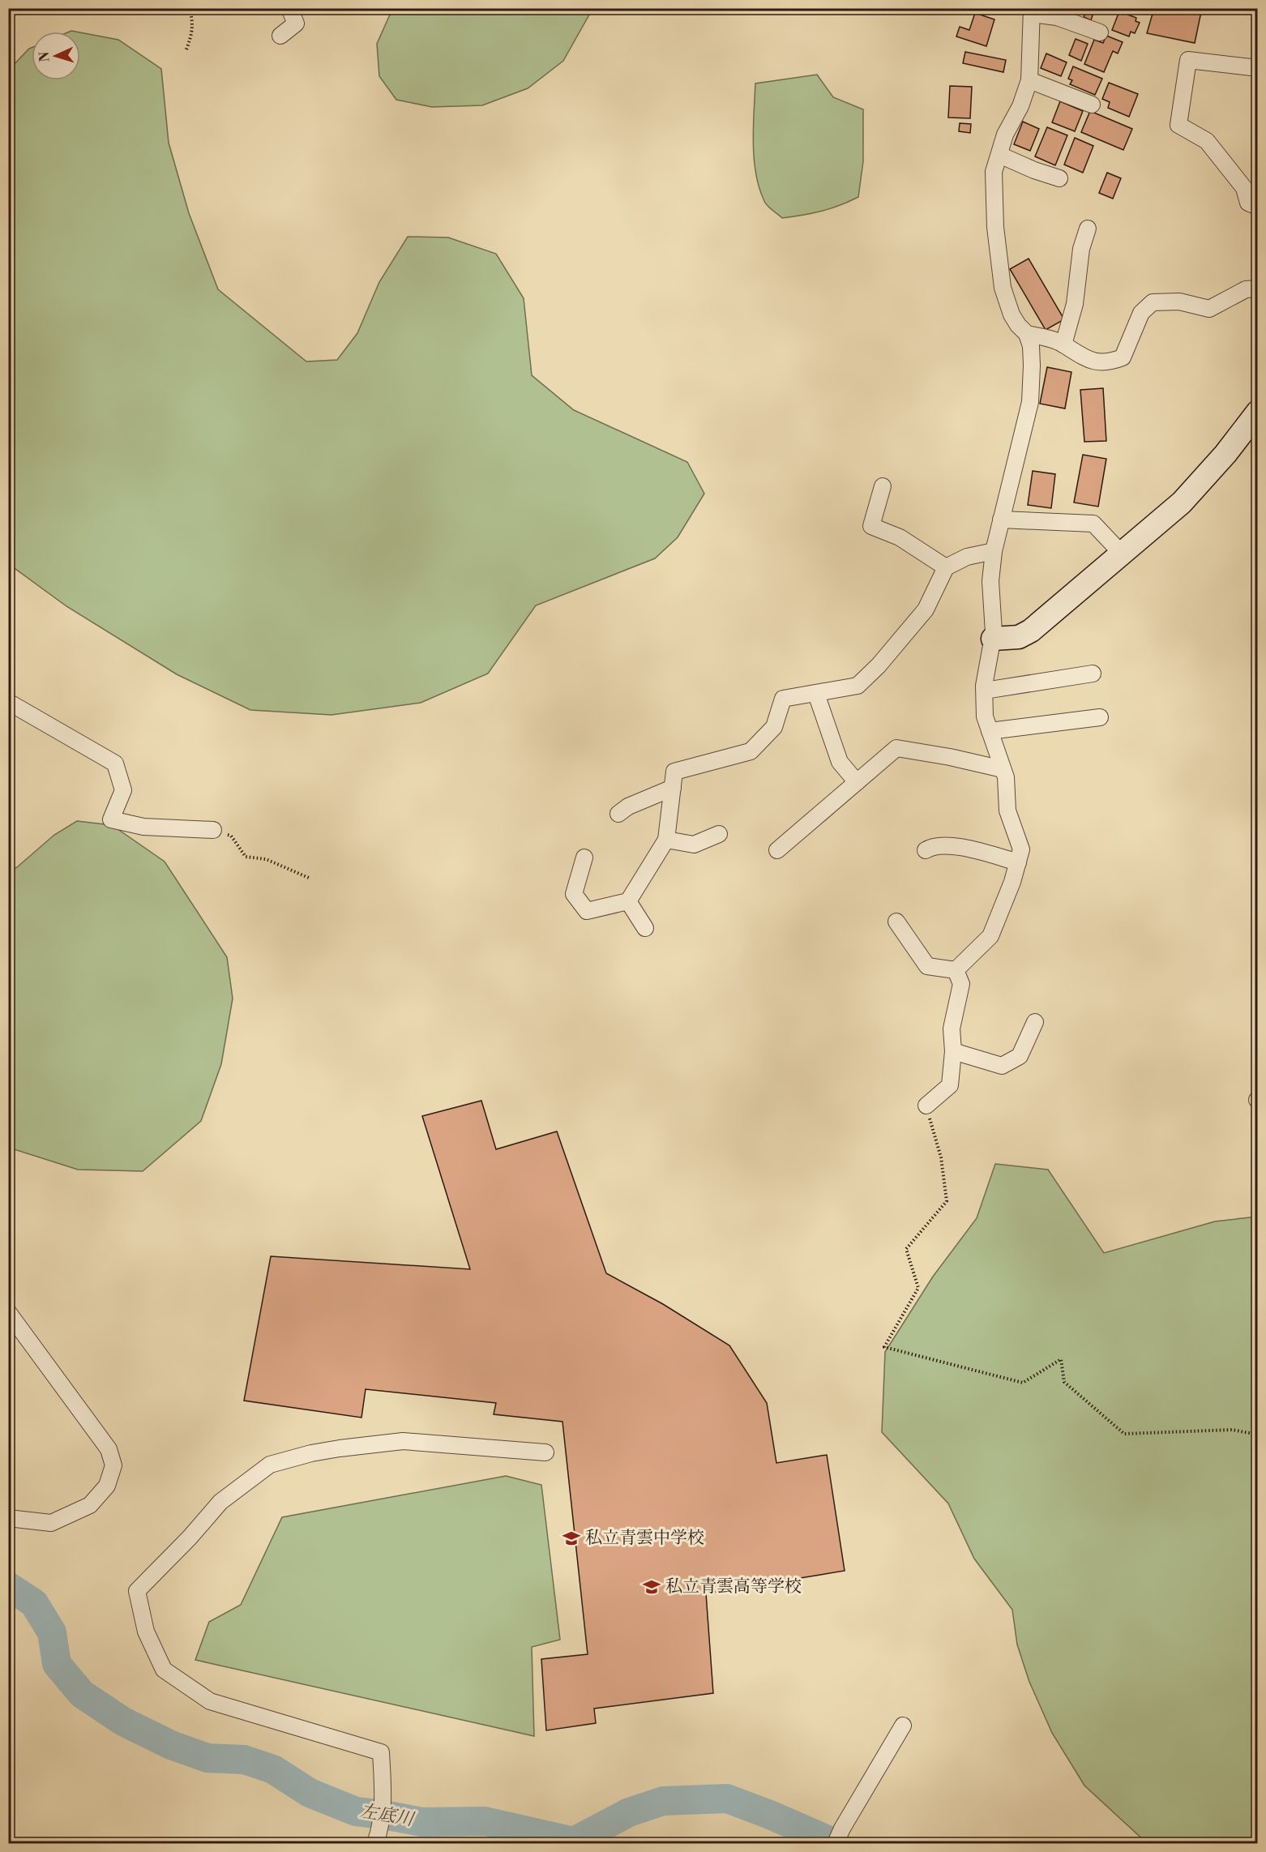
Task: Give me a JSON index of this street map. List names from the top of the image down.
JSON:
{
  "water": ["左底川"],
  "places": {
    "school or university": ["私立青雲中学校", "私立青雲高等学校"]
  },
  "north": "left"
}
